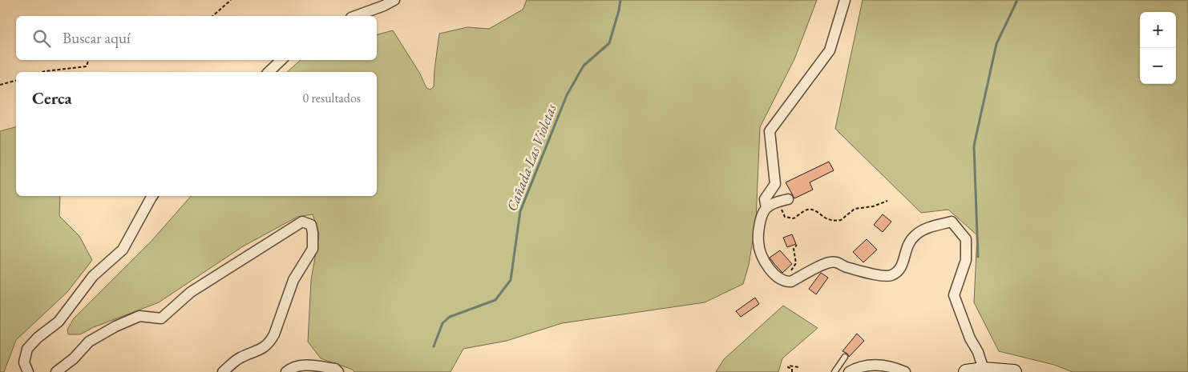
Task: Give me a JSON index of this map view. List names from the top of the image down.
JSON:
{
  "water": ["Cañada Las Violetas"],
  "page": {
    "map_buttons": ["+", "−"],
    "search": "Buscar aquí",
    "heading": ["Cerca", "0 resultados"]
  }
}
